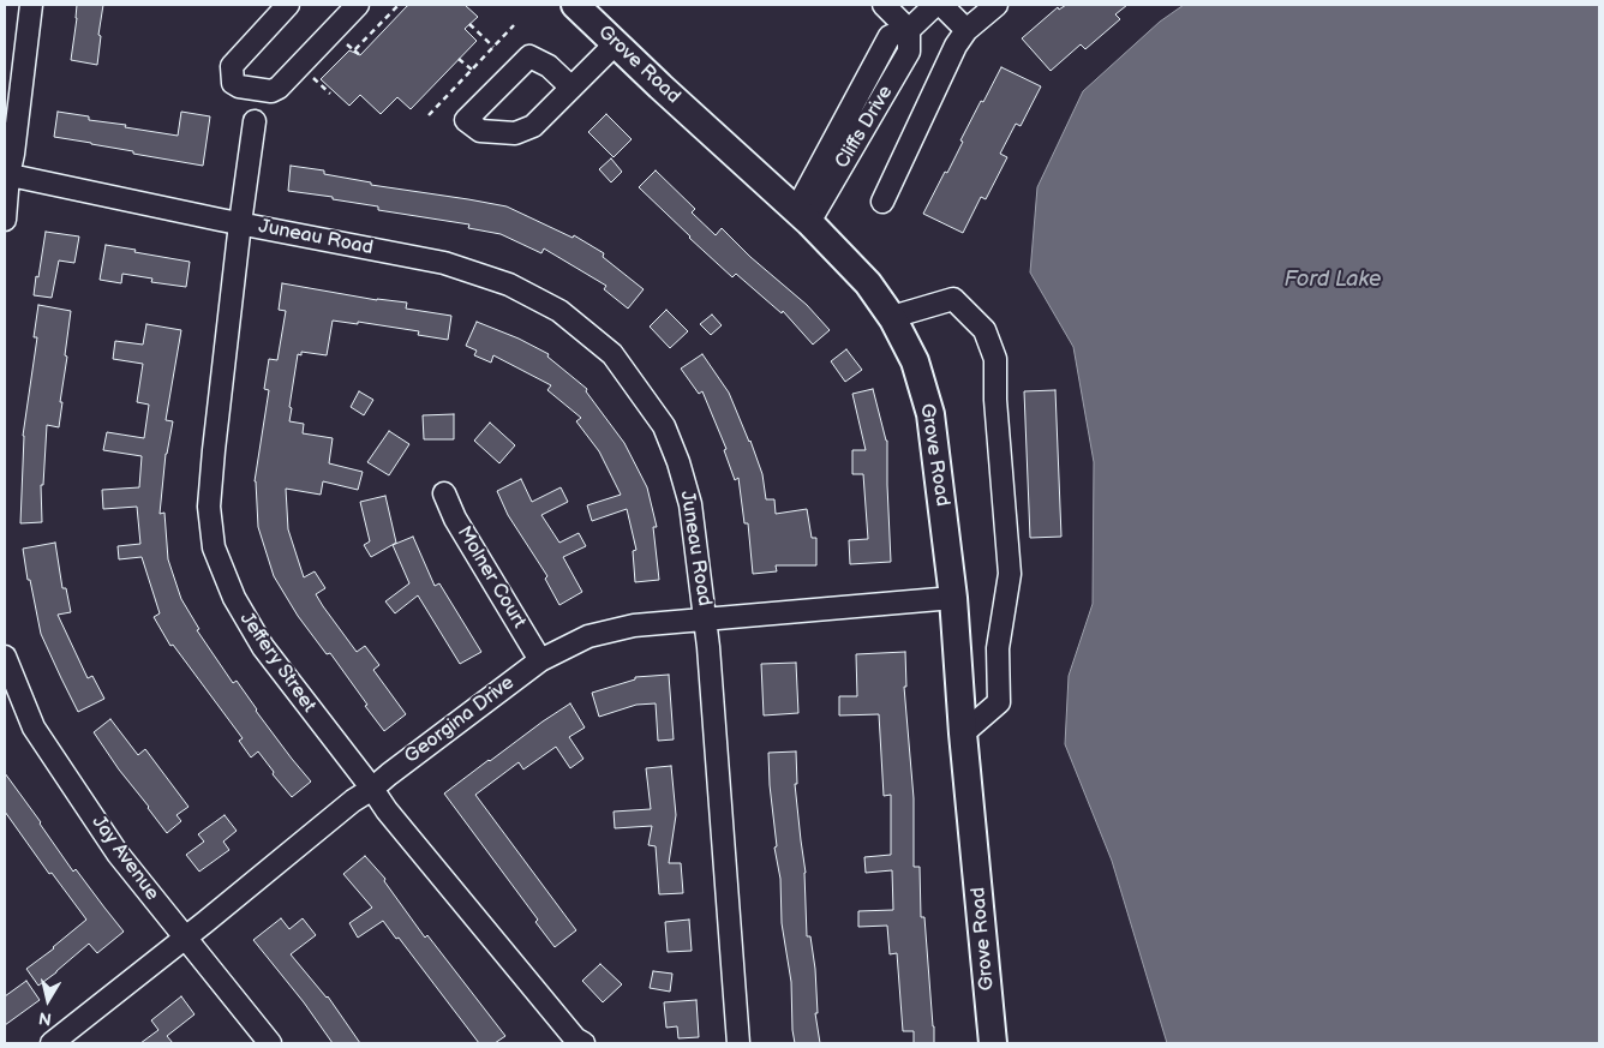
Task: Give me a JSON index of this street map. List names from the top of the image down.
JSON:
{
  "streets": {
    "main road": ["Grove Road"],
    "street": [
      "Cliffs Drive",
      "Juneau Road",
      "Molner Court",
      "Jeffery Street",
      "Georgina Drive",
      "Jay Avenue"
    ]
  },
  "crossings": [
    ["Grove Road", "Cliffs Drive"],
    ["Grove Road", "Georgina Drive"],
    ["Juneau Road", "Jeffery Street"],
    ["Juneau Road", "Georgina Drive"],
    ["Molner Court", "Georgina Drive"],
    ["Jeffery Street", "Georgina Drive"],
    ["Georgina Drive", "Jay Avenue"]
  ],
  "water": ["Ford Lake"],
  "north": "bottom"
}
